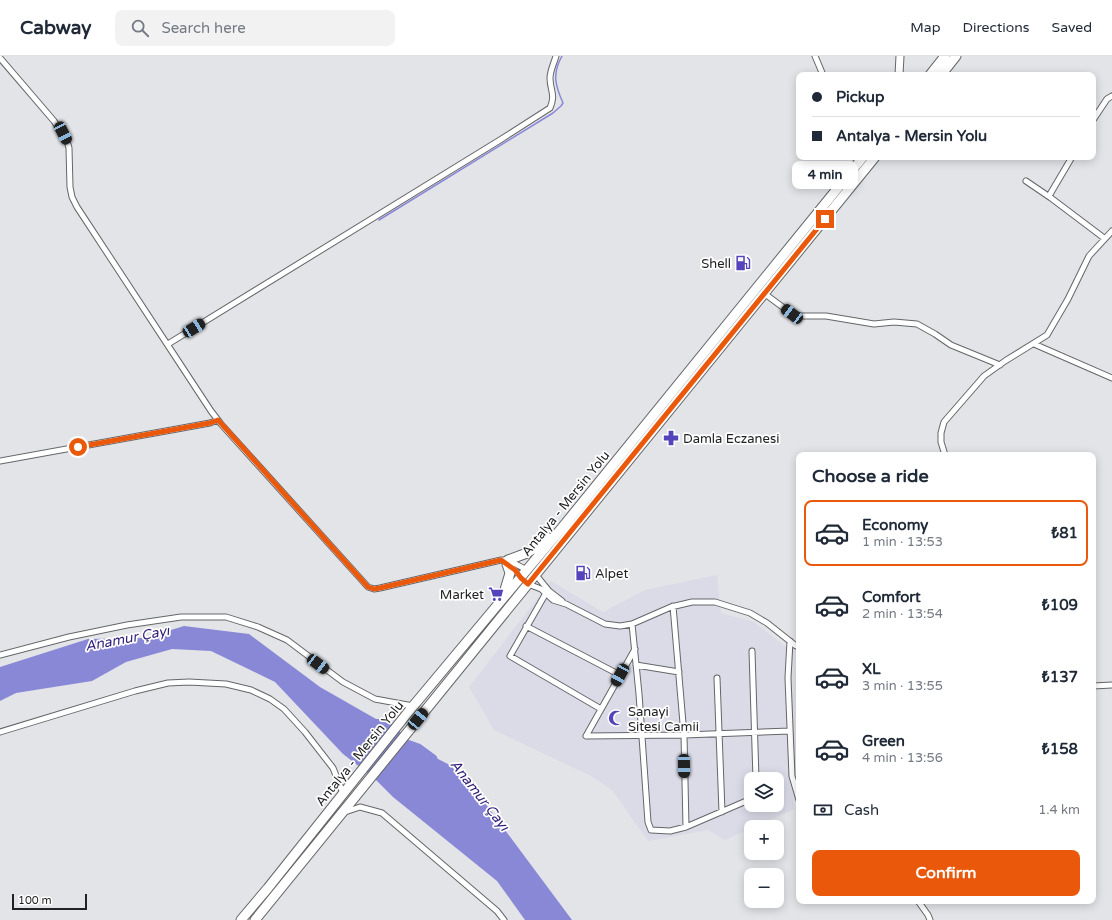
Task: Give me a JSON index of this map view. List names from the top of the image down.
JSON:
{
  "streets": {
    "highway": ["Antalya - Mersin Yolu"]
  },
  "water": ["Anamur Çayı"],
  "places": {
    "fuel station": ["Shell", "Alpet"],
    "pharmacy": ["Damla Eczanesi"],
    "supermarket": ["Market"],
    "mosque": ["Sanayi Sitesi Camii"]
  },
  "scale_bar": "100 m",
  "page": {
    "header": "Cabway",
    "search": "Search here",
    "nav": ["Map", "Directions", "Saved"],
    "banner": ["Pickup", "Antalya - Mersin Yolu"],
    "bubble": "4 min",
    "heading": "Choose a ride",
    "list": [
      {
        "name": "Economy",
        "note": "1 min · 13:53",
        "value": "₺81"
      },
      {
        "name": "Comfort",
        "note": "2 min · 13:54",
        "value": "₺109"
      },
      {
        "name": "XL",
        "note": "3 min · 13:55",
        "value": "₺137"
      },
      {
        "name": "Green",
        "note": "4 min · 13:56",
        "value": "₺158"
      }
    ],
    "map_buttons": ["+", "−"],
    "pay": ["Cash", "1.4 km"],
    "buttons": "Confirm",
    "scale": "100 m"
  }
}
